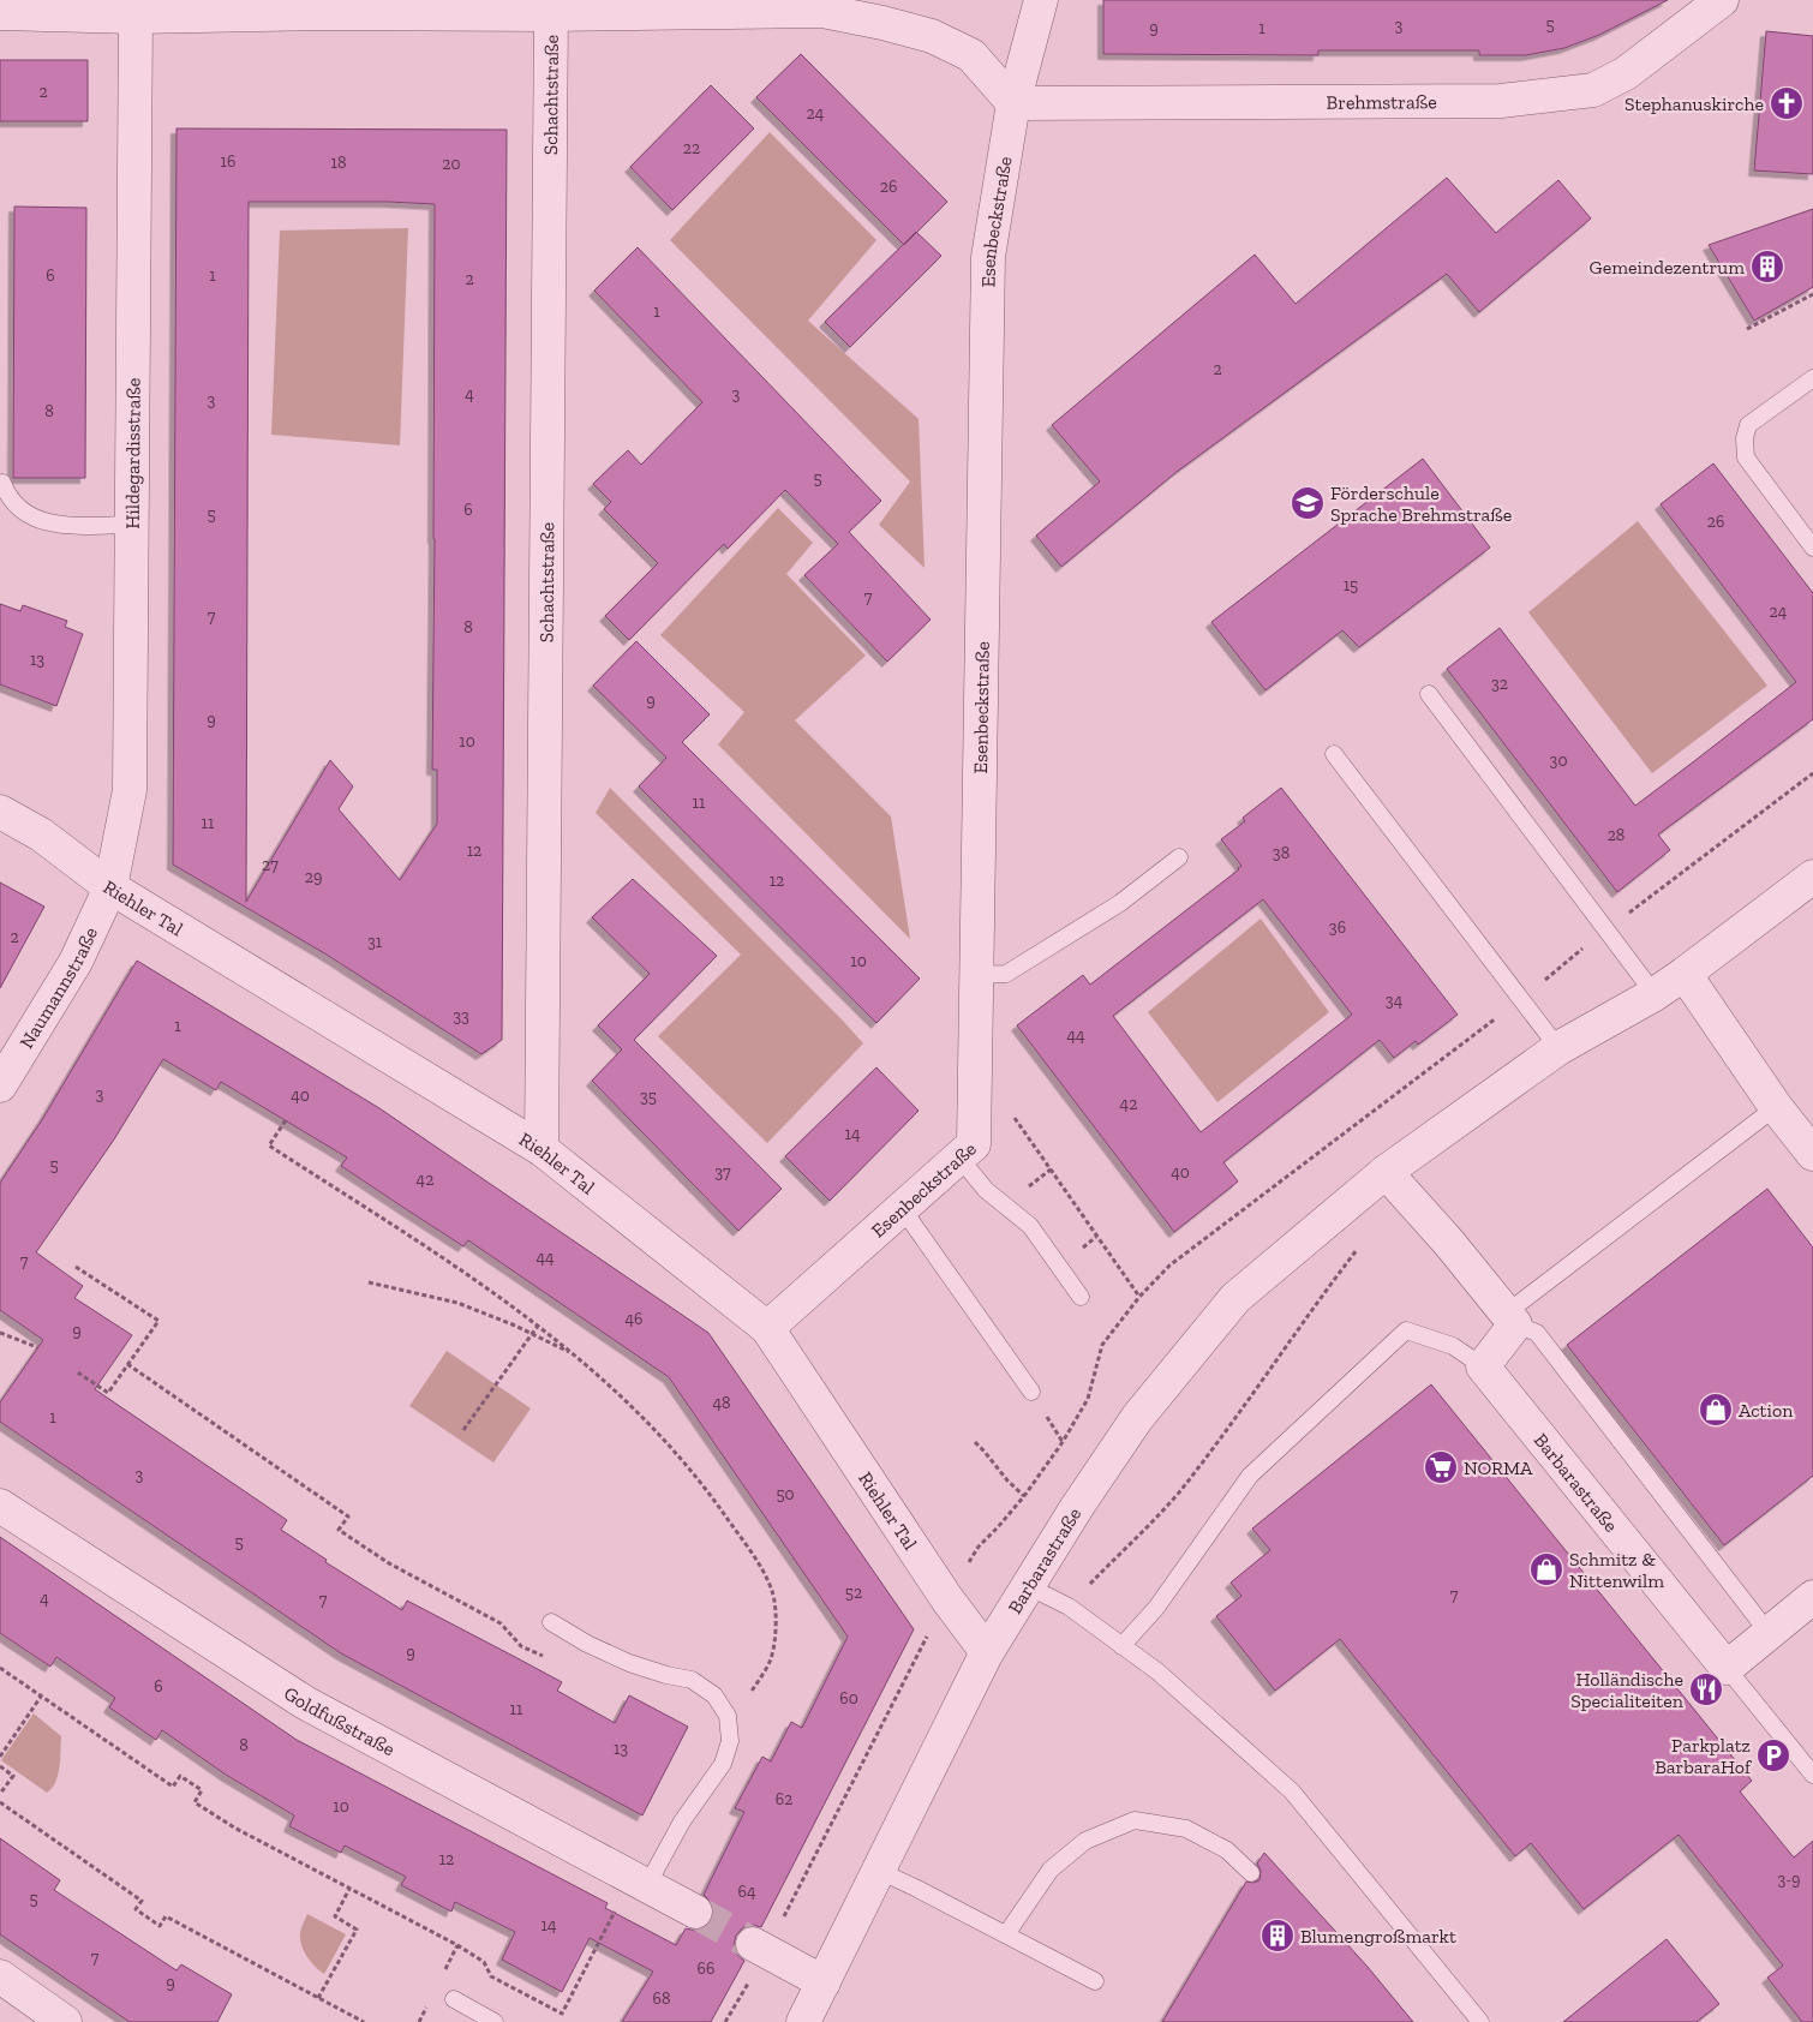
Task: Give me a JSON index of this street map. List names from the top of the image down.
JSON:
{
  "streets": {
    "street": [
      "Schachtstraße",
      "Brehmstraße",
      "Esenbeckstraße",
      "Hildegardisstraße",
      "Riehler Tal",
      "Naumannstraße",
      "Barbarastraße",
      "Goldfußstraße"
    ]
  },
  "crossings": [
    ["Schachtstraße", "Riehler Tal"],
    ["Brehmstraße", "Esenbeckstraße"],
    ["Esenbeckstraße", "Riehler Tal"],
    ["Hildegardisstraße", "Riehler Tal"],
    ["Hildegardisstraße", "Naumannstraße"],
    ["Riehler Tal", "Naumannstraße"],
    ["Riehler Tal", "Barbarastraße"]
  ],
  "places": {
    "church": ["Stephanuskirche"],
    "building": ["Gemeindezentrum", "Blumengroßmarkt"],
    "school or university": ["Förderschule Sprache Brehmstraße"],
    "shop": ["Action", "Schmitz & Nittenwilm"],
    "supermarket": ["NORMA"],
    "restaurant": ["Holländische Specialiteiten"],
    "parking": ["Parkplatz BarbaraHof"]
  },
  "house_numbers": [
    "5",
    "3",
    "9",
    "1",
    "2",
    "24",
    "22",
    "16",
    "18",
    "20",
    "26",
    "6",
    "1",
    "2",
    "1",
    "2",
    "4",
    "3",
    "3",
    "8",
    "5",
    "6",
    "5",
    "26",
    "15",
    "7",
    "24",
    "7",
    "8",
    "13",
    "32",
    "9",
    "9",
    "10",
    "30",
    "11",
    "11",
    "28",
    "12",
    "38",
    "27",
    "29",
    "12",
    "36",
    "2",
    "31",
    "10",
    "34",
    "33",
    "1",
    "44",
    "3",
    "40",
    "35",
    "42",
    "14",
    "5",
    "37",
    "40",
    "42",
    "44",
    "7",
    "46",
    "9",
    "48",
    "1",
    "3",
    "50",
    "5",
    "52",
    "7",
    "4",
    "7",
    "9",
    "6",
    "60",
    "11",
    "8",
    "13",
    "62",
    "10",
    "12",
    "3-9",
    "64",
    "5",
    "14",
    "7",
    "66",
    "9",
    "68"
  ]
}
